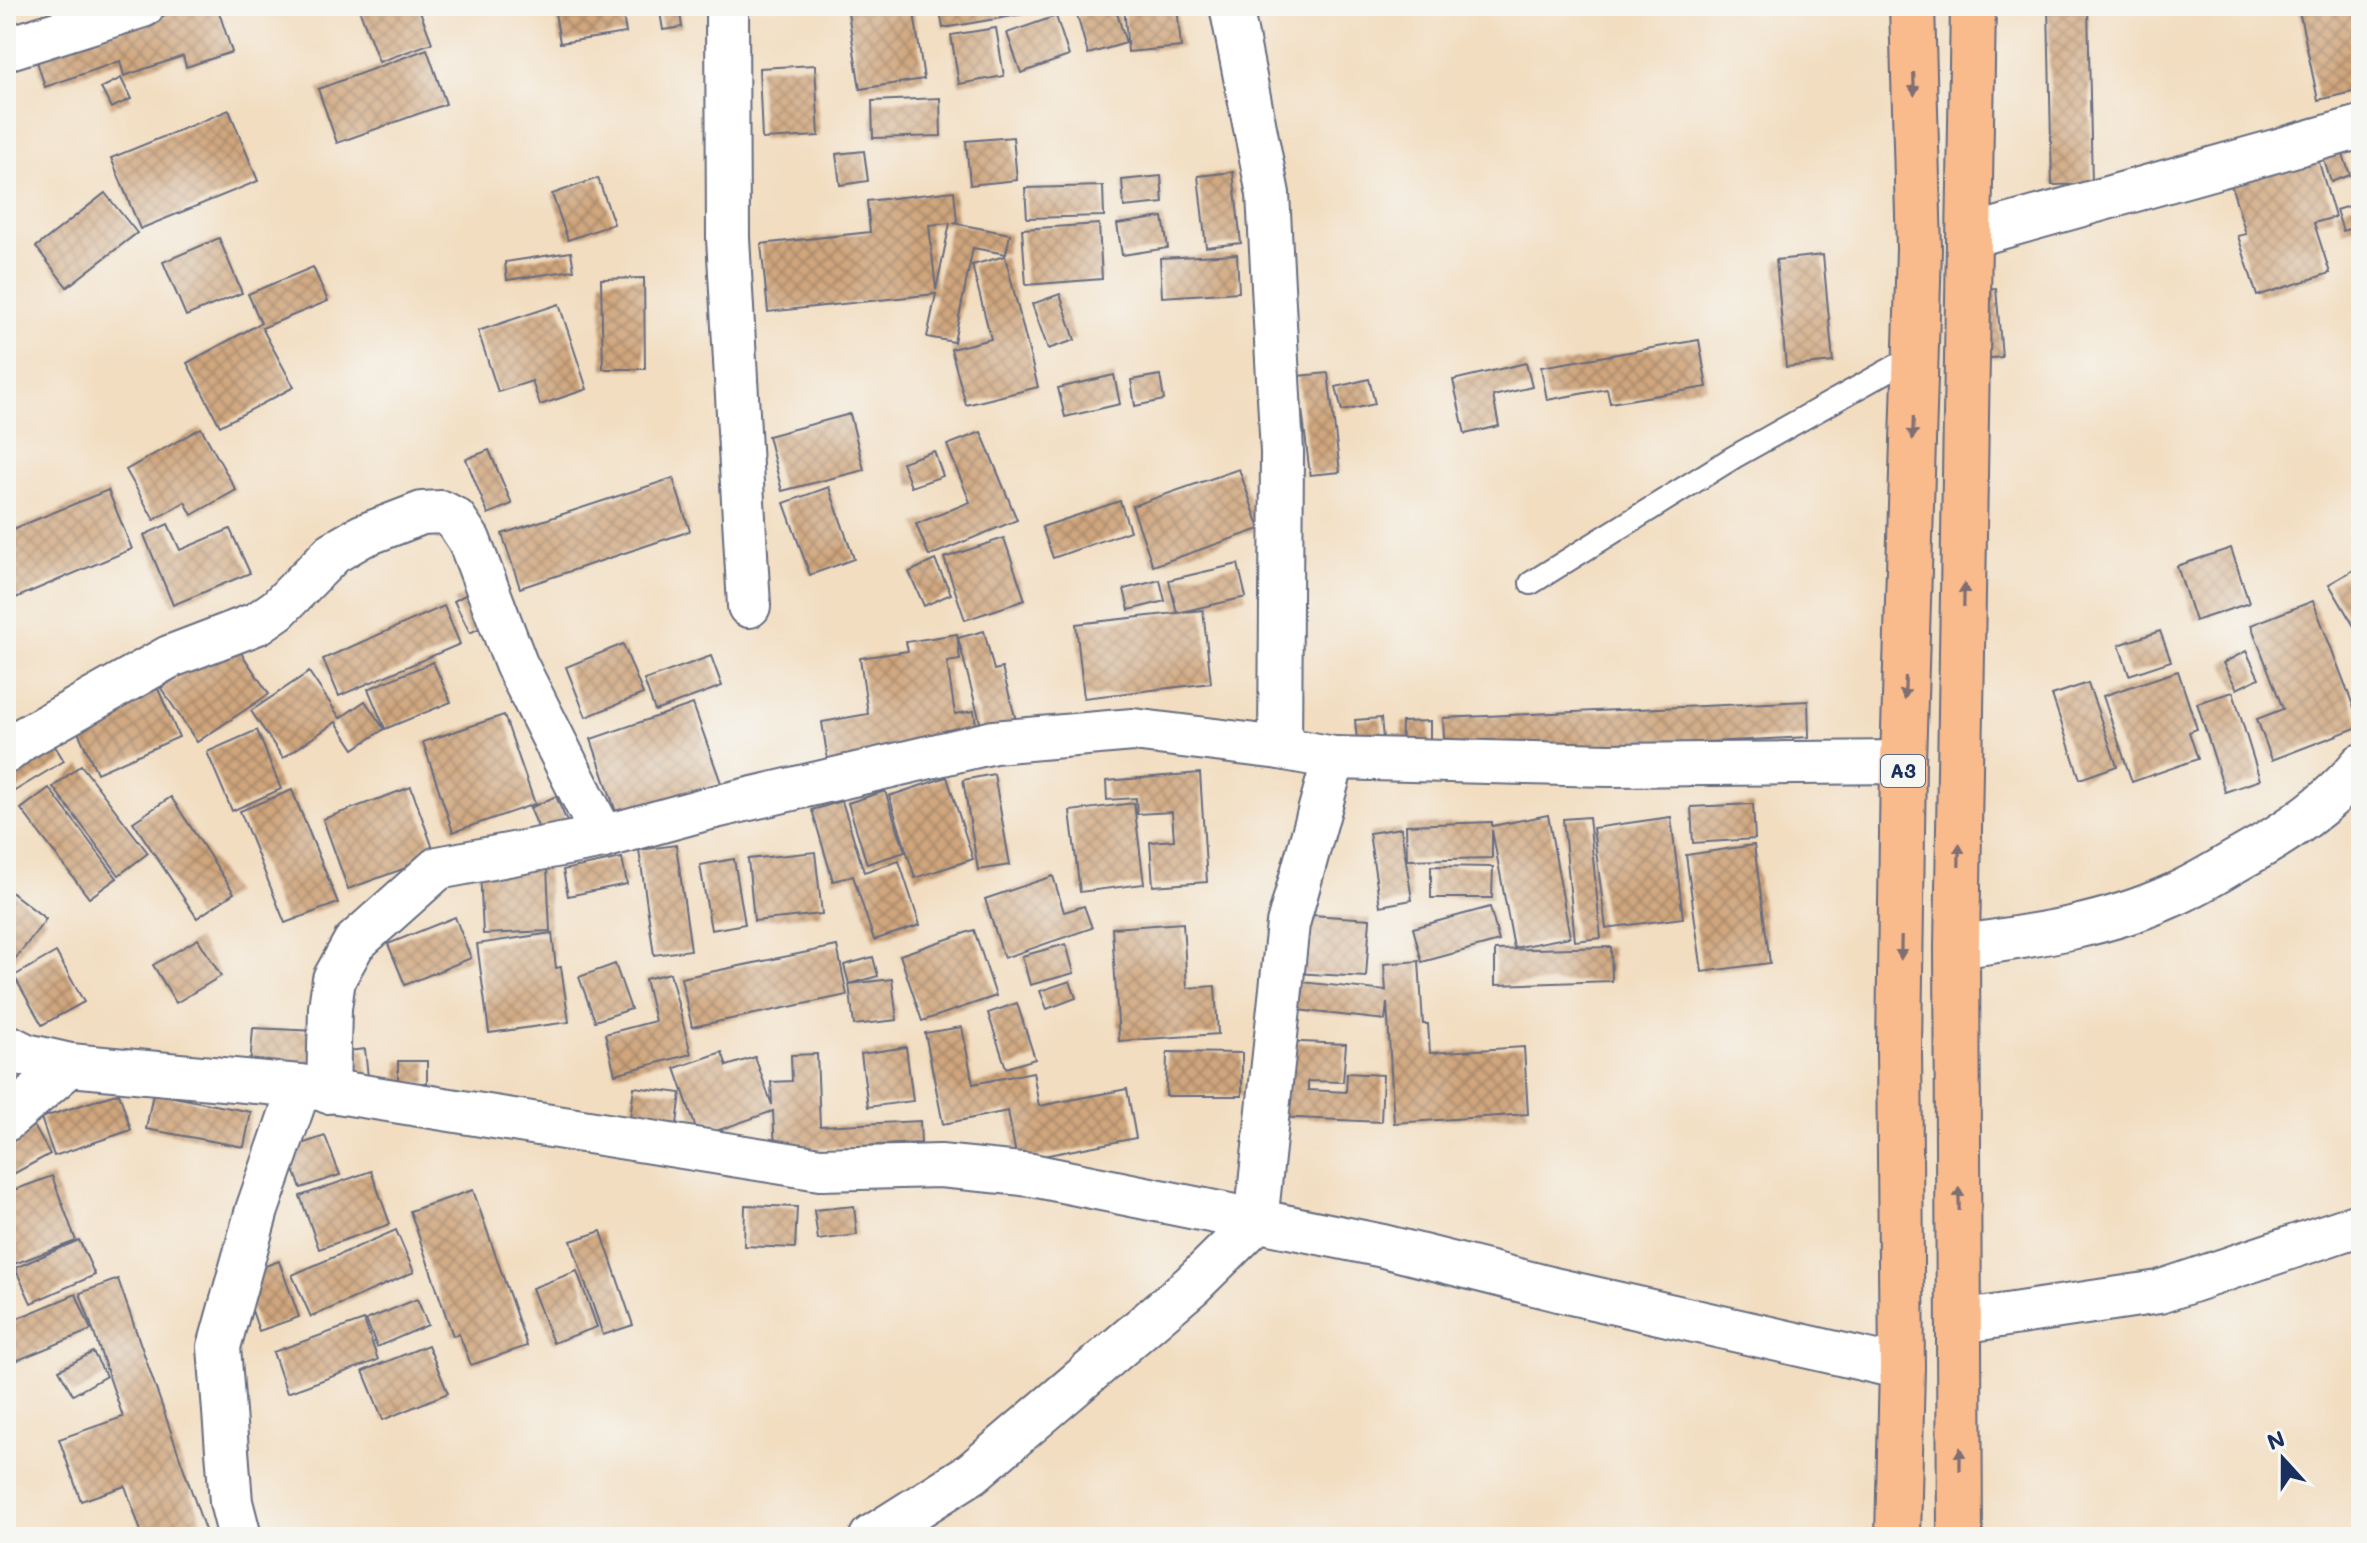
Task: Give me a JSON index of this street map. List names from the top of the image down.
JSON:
{
  "streets": {
    "highway": ["A3"]
  },
  "north": "top"
}
